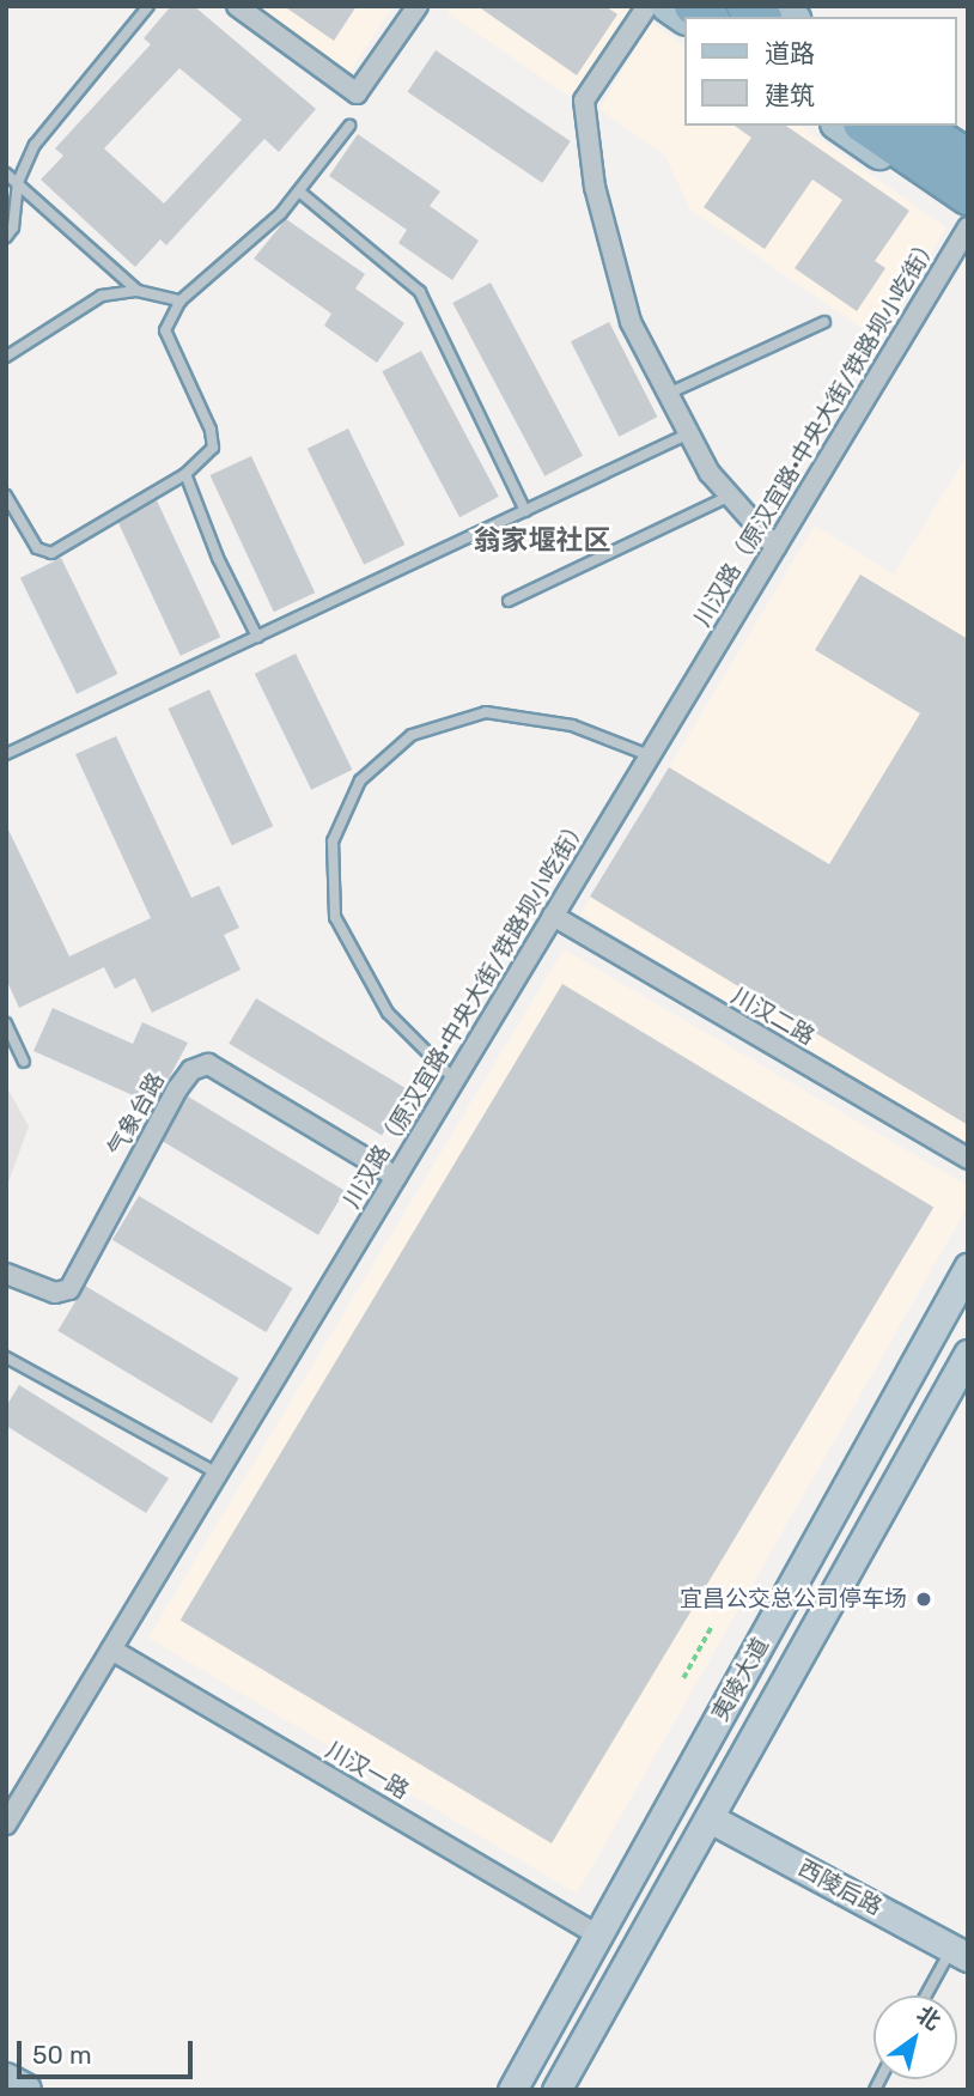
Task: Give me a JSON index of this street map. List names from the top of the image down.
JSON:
{
  "streets": {
    "main road": ["夷陵大道", "西陵后路"],
    "street": [
      "川汉路（原汉宜路·中央大街/铁路坝小吃街）",
      "川汉二路",
      "气象台路",
      "川汉一路"
    ]
  },
  "crossings": [
    ["川汉路（原汉宜路·中央大街/铁路坝小吃街）", "川汉二路"],
    ["川汉路（原汉宜路·中央大街/铁路坝小吃街）", "气象台路"],
    ["川汉路（原汉宜路·中央大街/铁路坝小吃街）", "川汉一路"],
    ["夷陵大道", "川汉一路"],
    ["夷陵大道", "西陵后路"]
  ],
  "districts": ["翁家堰社区"],
  "places": ["宜昌公交总公司停车场"],
  "legend": ["道路", "建筑"],
  "scale_bar": "50 m",
  "north": "top right"
}
